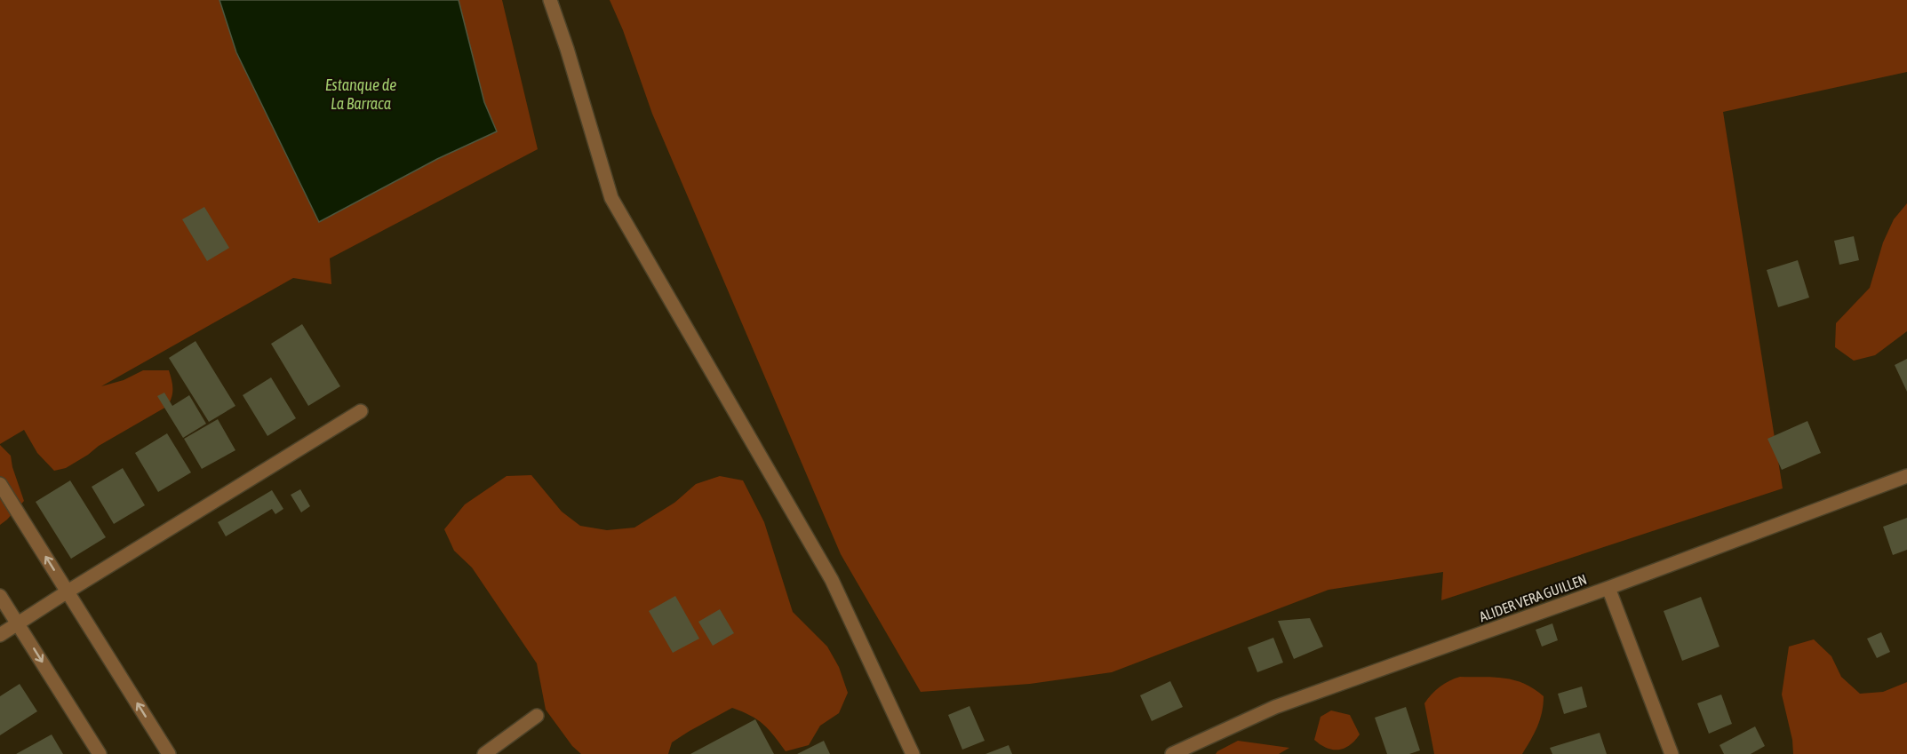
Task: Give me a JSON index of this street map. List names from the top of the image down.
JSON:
{
  "streets": {
    "street": ["ALIDER VERA GUILLEN"]
  },
  "water": ["Estanque de La Barraca"]
}
